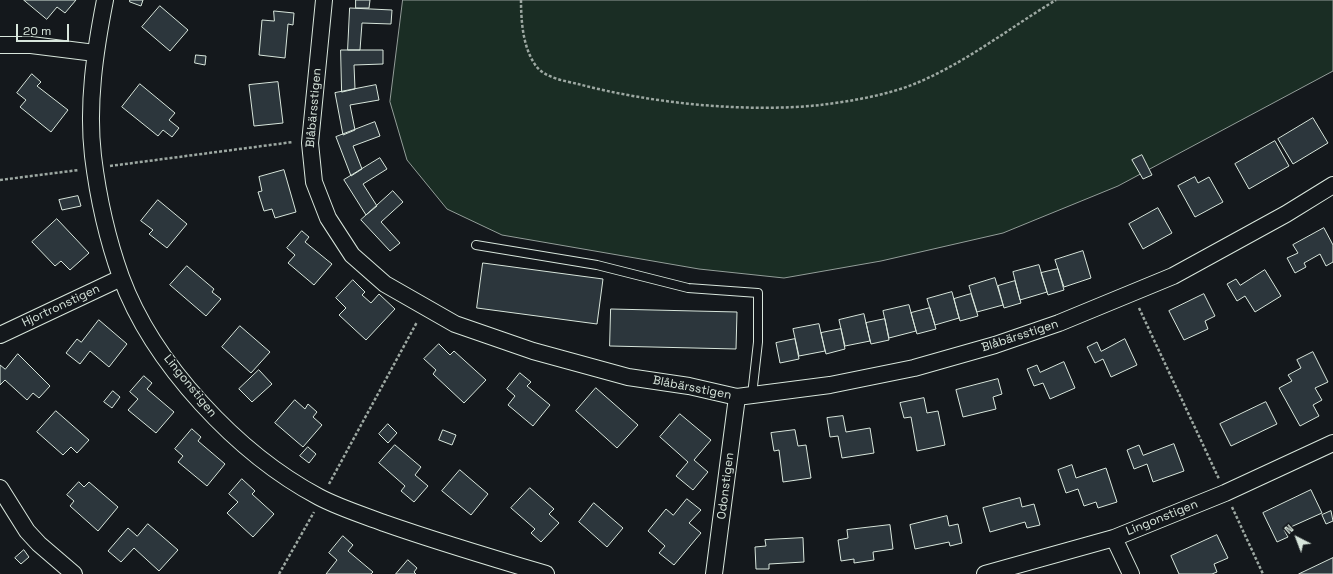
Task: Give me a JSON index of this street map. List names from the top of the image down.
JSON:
{
  "streets": {
    "street": [
      "Blåbärsstigen",
      "Hjortronstigen",
      "Lingonstigen",
      "Odonstigen"
    ]
  },
  "crossings": [
    ["Blåbärsstigen", "Odonstigen"],
    ["Hjortronstigen", "Lingonstigen"]
  ],
  "scale_bar": "20 m",
  "north": "top left"
}
